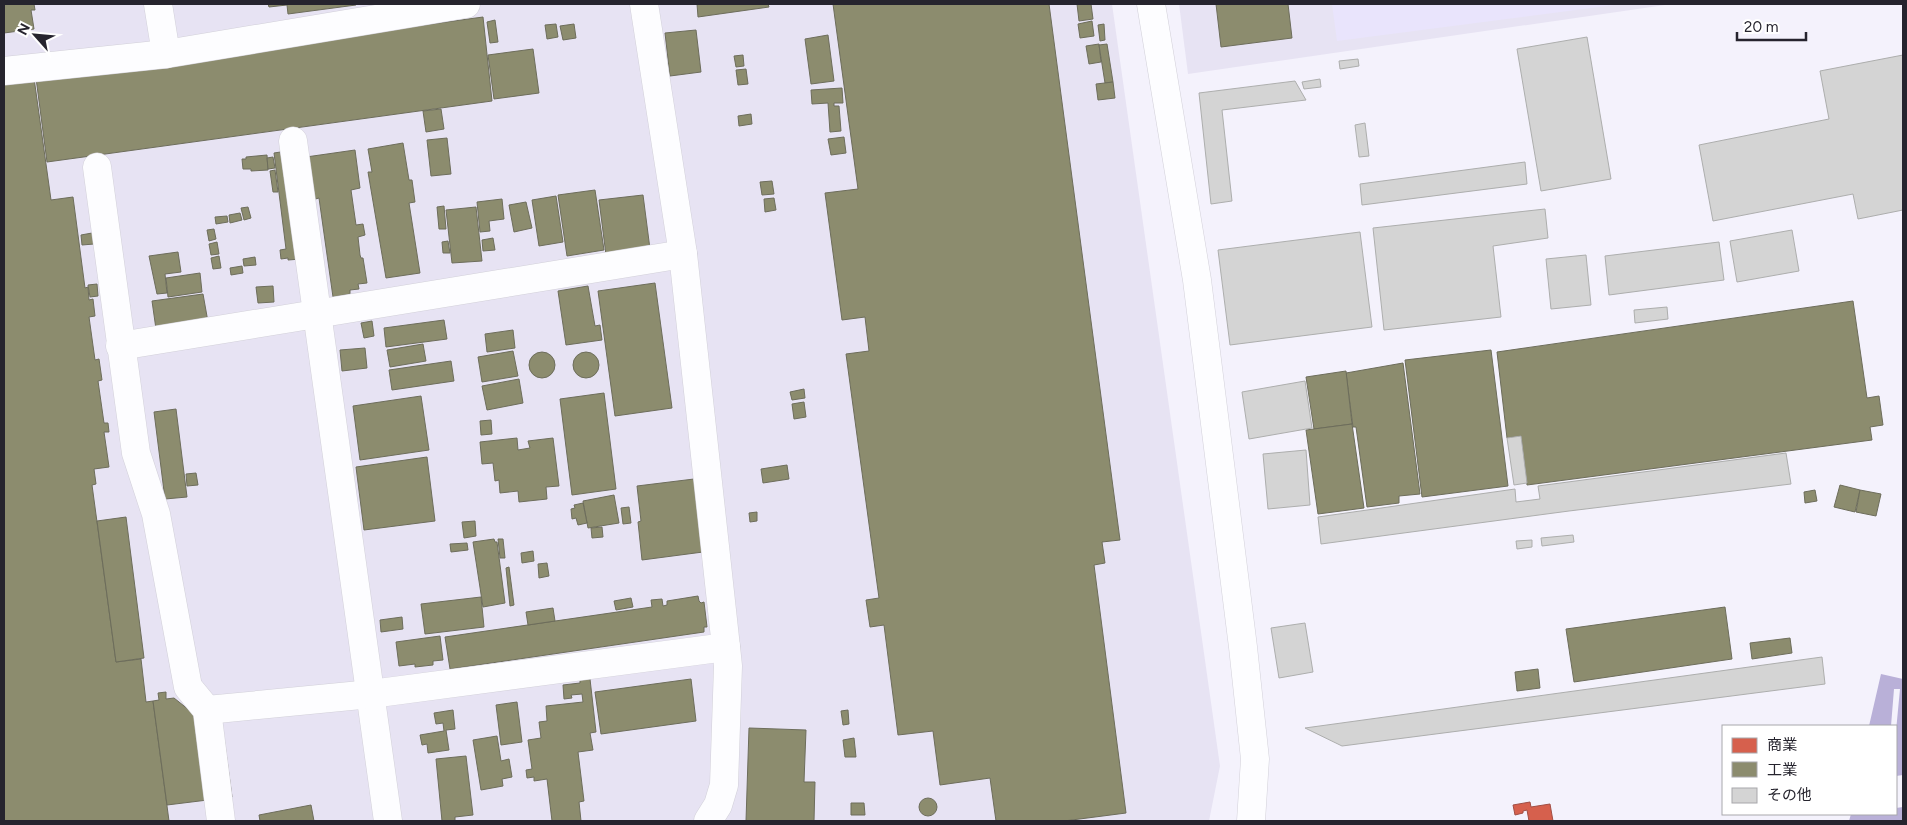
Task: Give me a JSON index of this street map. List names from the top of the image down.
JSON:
{
  "legend": ["商業", "工業", "その他"],
  "scale_bar": "20 m",
  "north": "top left"
}
